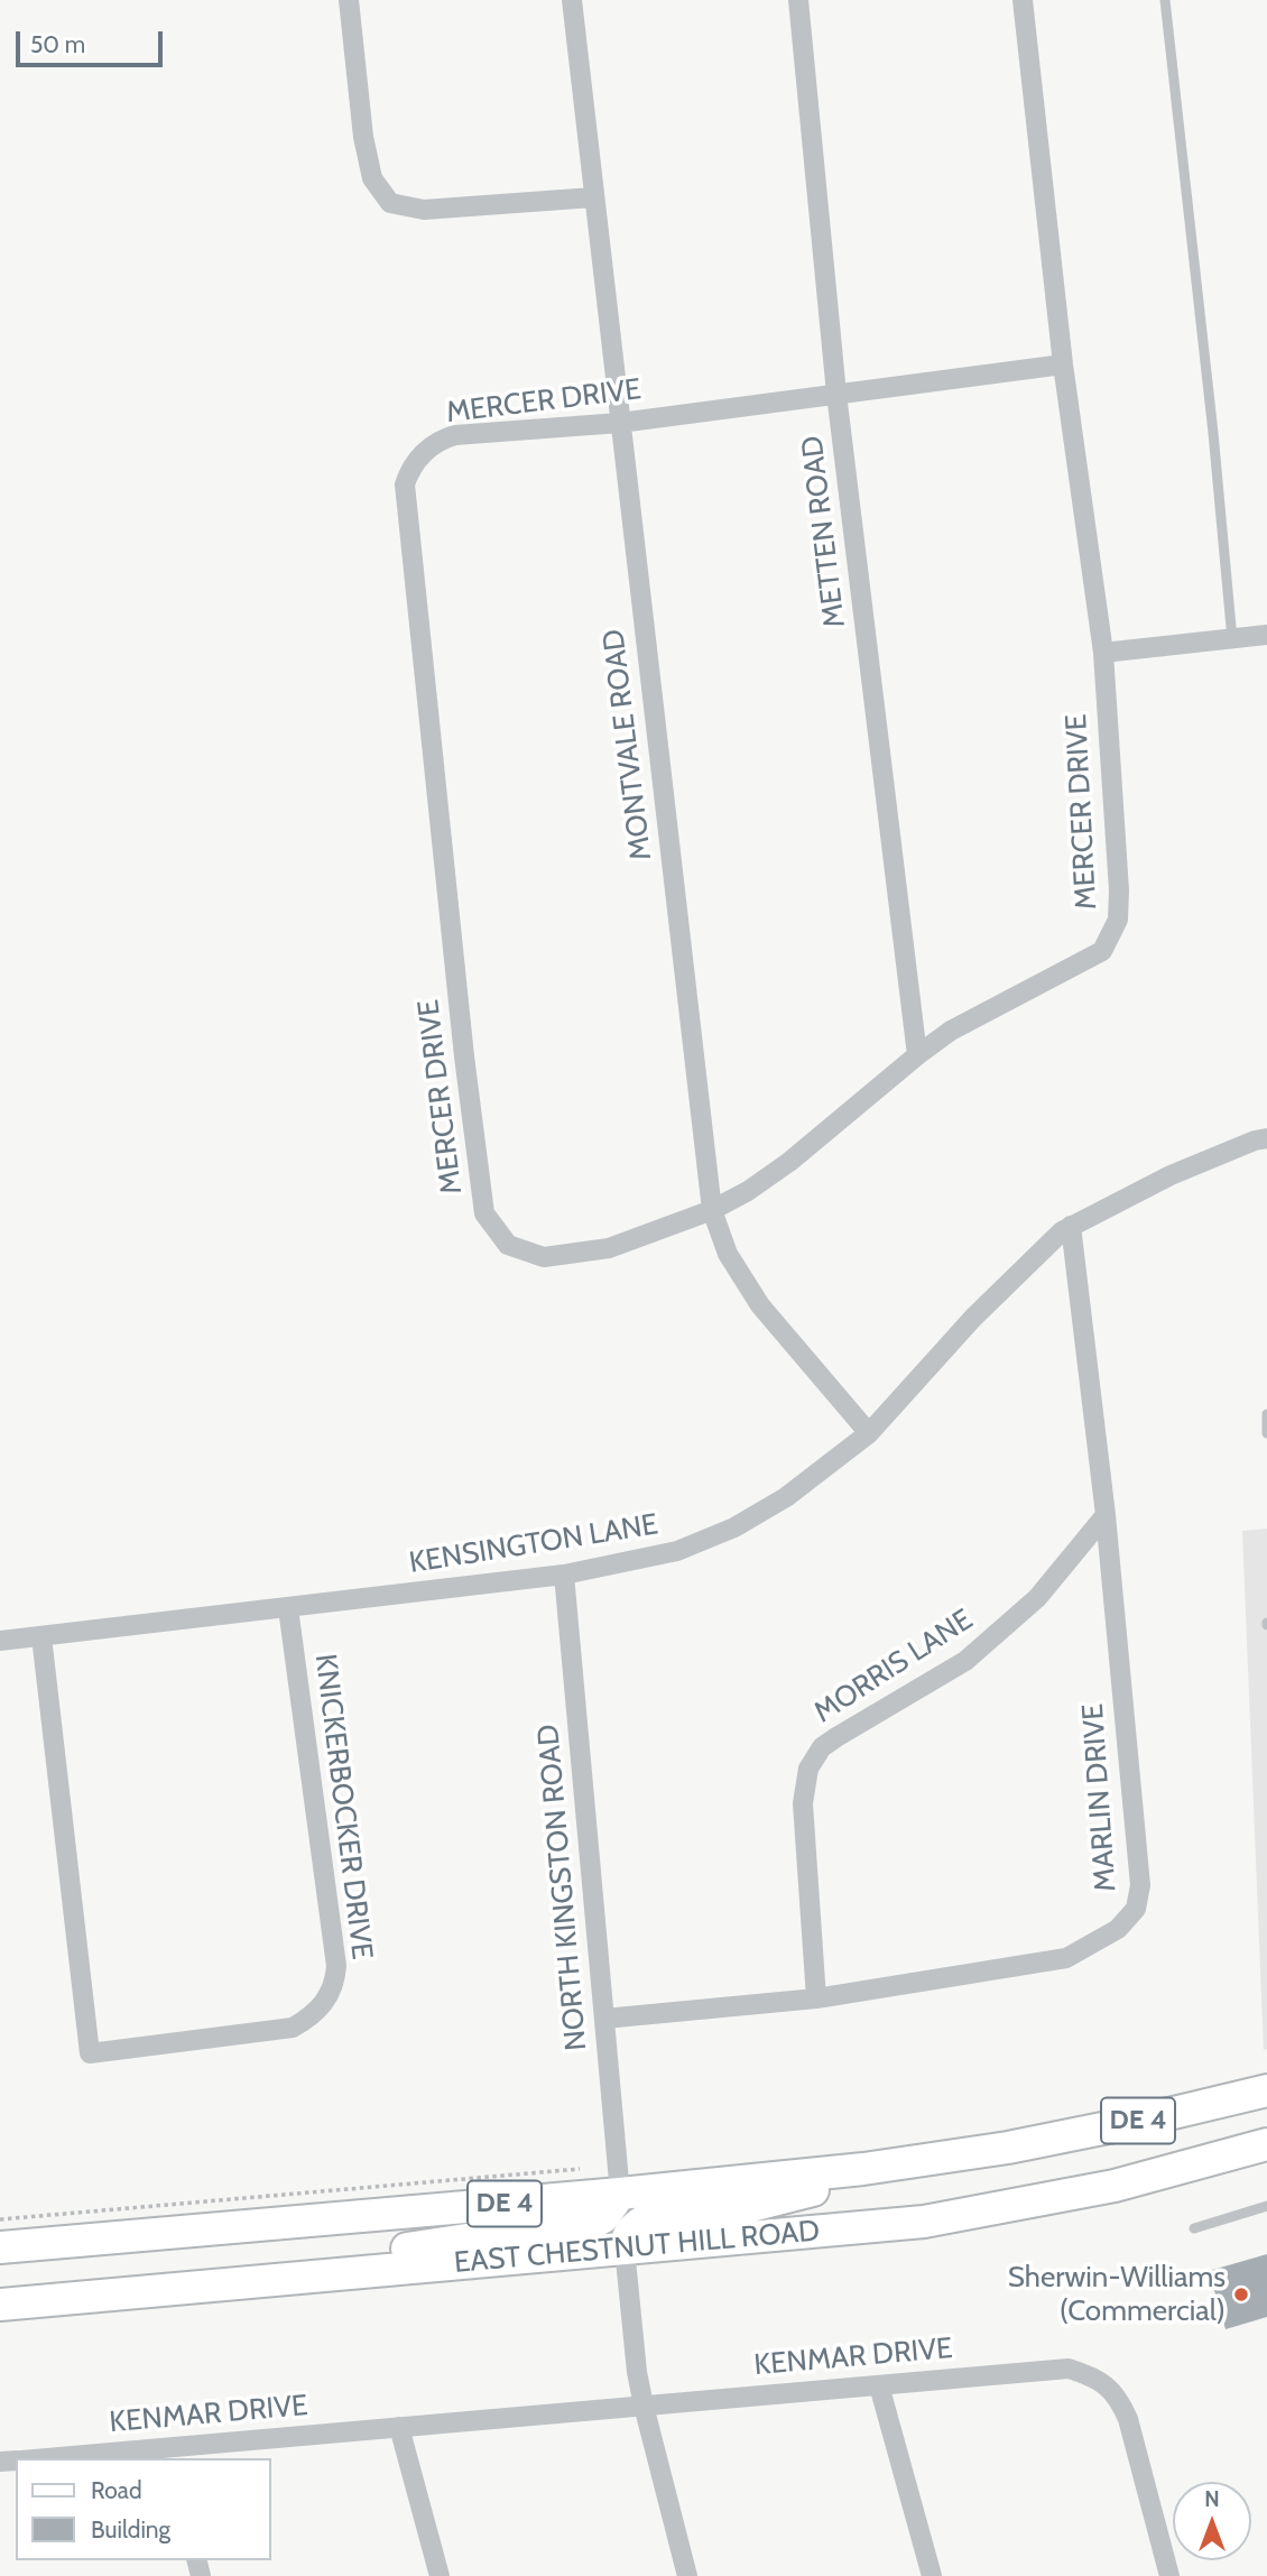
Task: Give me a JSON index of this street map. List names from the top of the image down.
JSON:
{
  "streets": {
    "main road": ["DE 4", "EAST CHESTNUT HILL ROAD"],
    "street": [
      "MERCER DRIVE",
      "METTEN ROAD",
      "MONTVALE ROAD",
      "KENSINGTON LANE",
      "MORRIS LANE",
      "MARLIN DRIVE",
      "KNICKERBOCKER DRIVE",
      "NORTH KINGSTON ROAD",
      "KENMAR DRIVE"
    ]
  },
  "crossings": [
    ["MERCER DRIVE", "METTEN ROAD"],
    ["MERCER DRIVE", "MONTVALE ROAD"],
    ["MONTVALE ROAD", "KENSINGTON LANE"],
    ["KENSINGTON LANE", "MARLIN DRIVE"],
    ["KENSINGTON LANE", "KNICKERBOCKER DRIVE"],
    ["KENSINGTON LANE", "NORTH KINGSTON ROAD"],
    ["MORRIS LANE", "MARLIN DRIVE"],
    ["MARLIN DRIVE", "NORTH KINGSTON ROAD"],
    ["NORTH KINGSTON ROAD", "EAST CHESTNUT HILL ROAD"]
  ],
  "places": ["Sherwin-Williams (Commercial)"],
  "legend": ["Road", "Building"],
  "scale_bar": "50 m",
  "north": "top"
}
